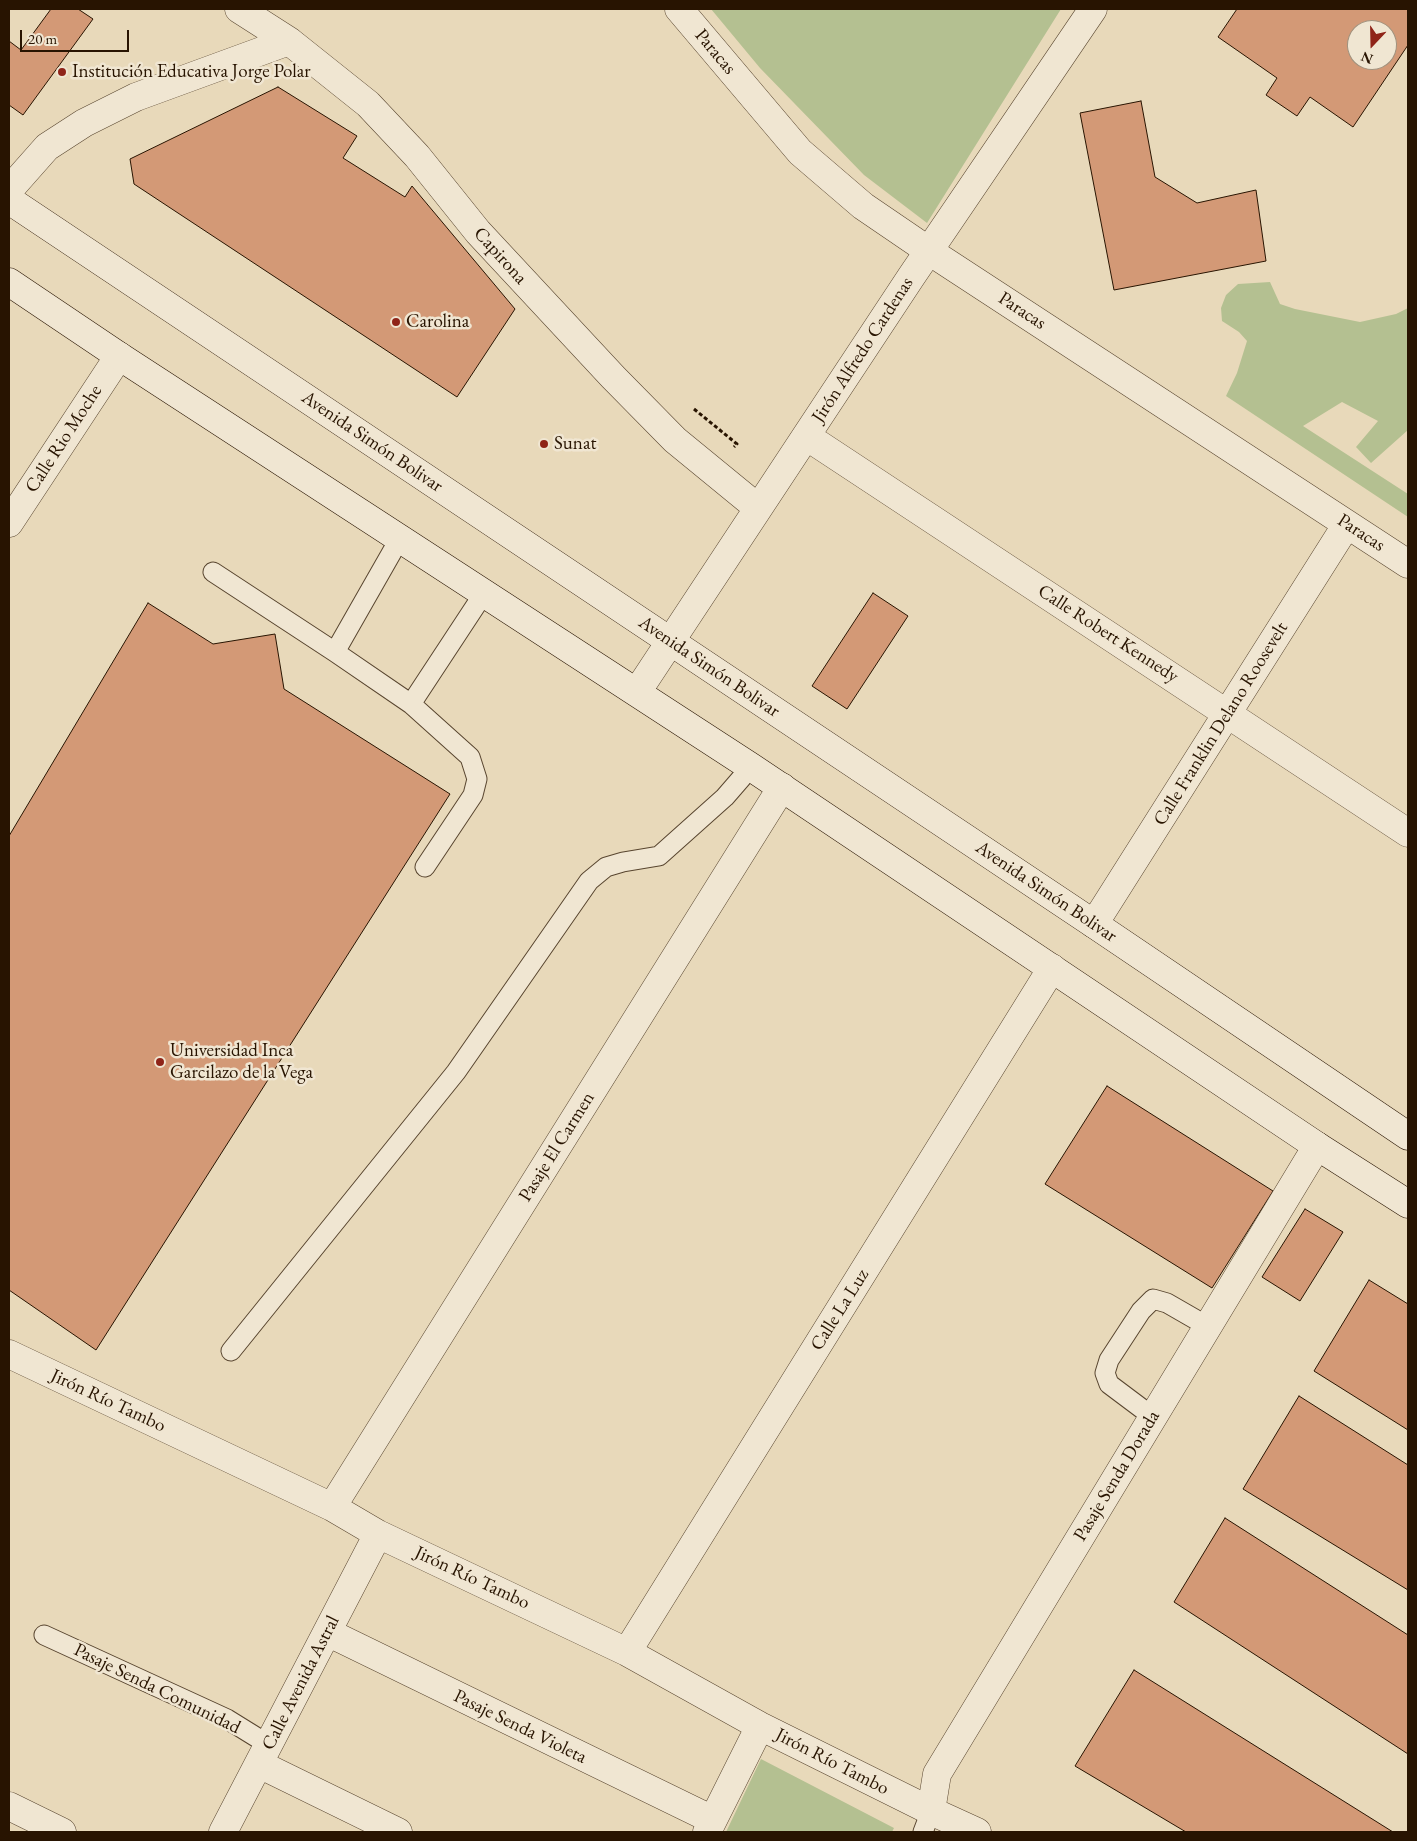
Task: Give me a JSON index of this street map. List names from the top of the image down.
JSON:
{
  "streets": {
    "street": [
      "Paracas",
      "Capirona",
      "Jirón Alfredo Cardenas",
      "Calle Rio Moche",
      "Avenida Simón Bolivar",
      "Calle Robert Kennedy",
      "Calle Franklin Delano Roosevelt",
      "Pasaje El Carmen",
      "Calle La Luz",
      "Jirón Río Tambo",
      "Pasaje Senda Dorada",
      "Calle Avenida Astral",
      "Pasaje Senda Violeta"
    ],
    "lane": ["Pasaje Senda Comunidad"]
  },
  "crossings": [
    ["Paracas", "Jirón Alfredo Cardenas"],
    ["Paracas", "Calle Franklin Delano Roosevelt"],
    ["Capirona", "Jirón Alfredo Cardenas"],
    ["Jirón Alfredo Cardenas", "Avenida Simón Bolivar"],
    ["Jirón Alfredo Cardenas", "Calle Robert Kennedy"],
    ["Avenida Simón Bolivar", "Calle Franklin Delano Roosevelt"],
    ["Calle Robert Kennedy", "Calle Franklin Delano Roosevelt"],
    ["Pasaje El Carmen", "Jirón Río Tambo"],
    ["Calle La Luz", "Jirón Río Tambo"],
    ["Jirón Río Tambo", "Pasaje Senda Dorada"],
    ["Jirón Río Tambo", "Calle Avenida Astral"],
    ["Calle Avenida Astral", "Pasaje Senda Comunidad"],
    ["Calle Avenida Astral", "Pasaje Senda Violeta"]
  ],
  "places": [
    "Institución Educativa Jorge Polar",
    "Carolina",
    "Sunat",
    "Universidad Inca Garcilazo de la Vega"
  ],
  "scale_bar": "20 m",
  "north": "bottom"
}
